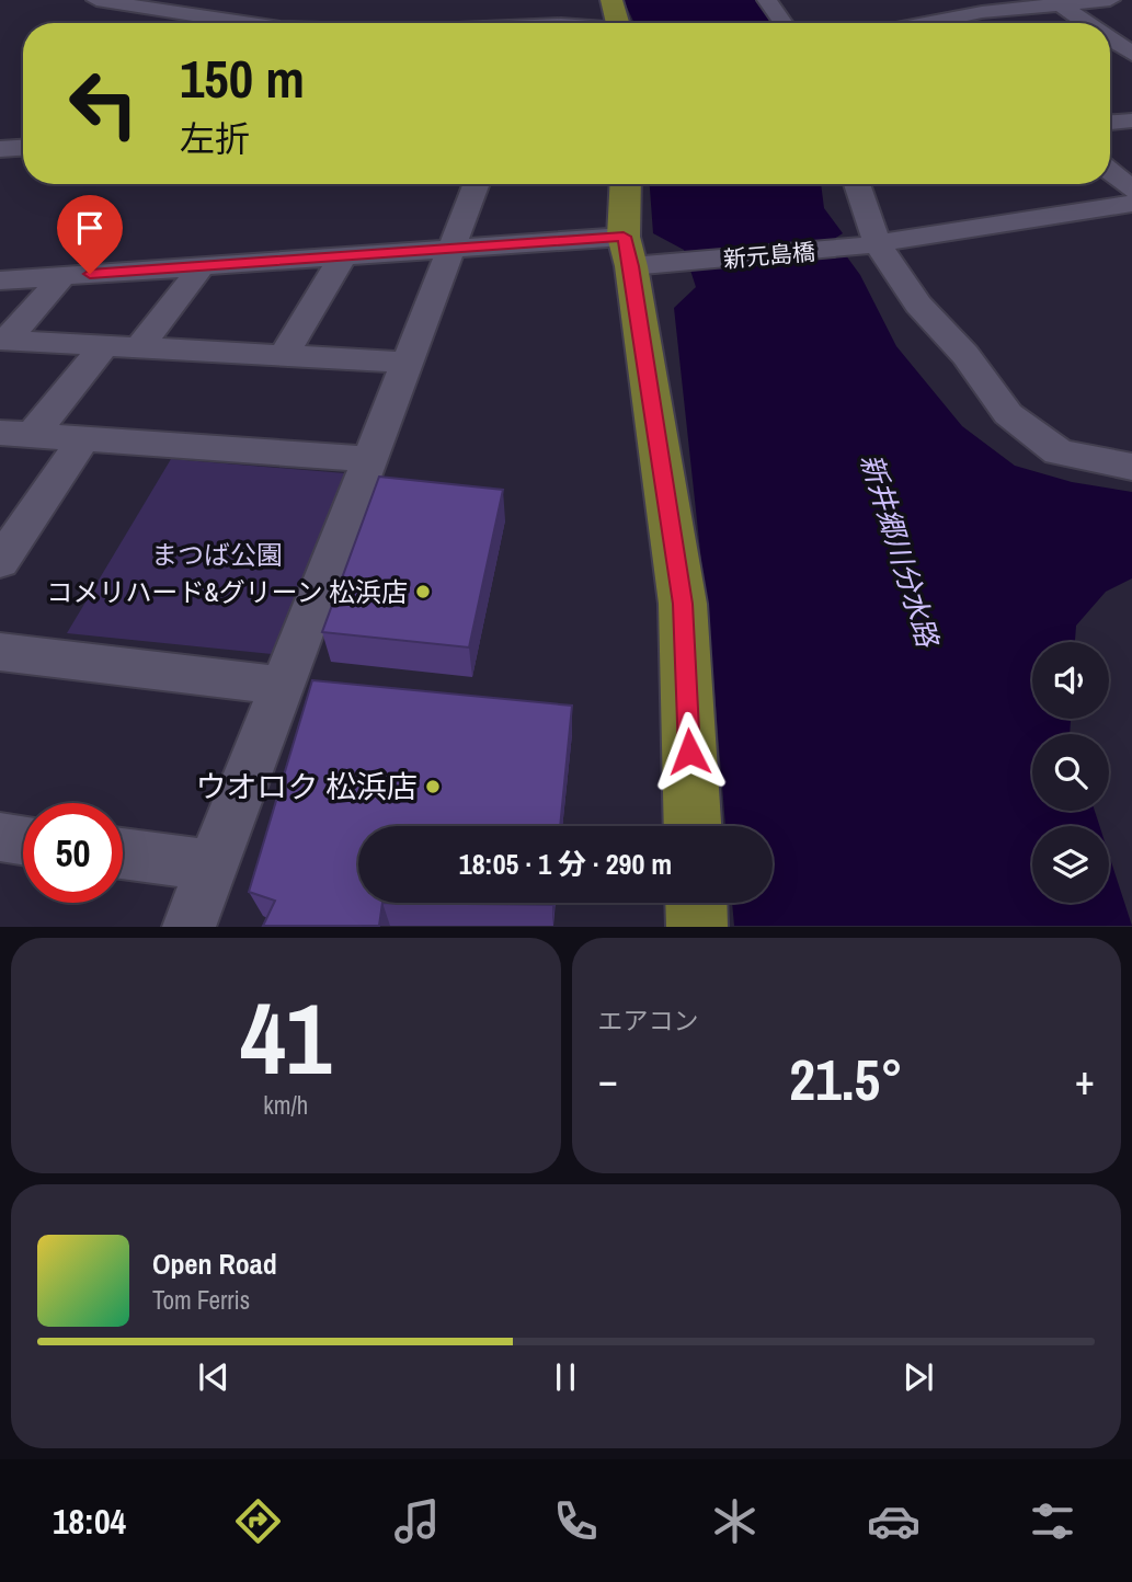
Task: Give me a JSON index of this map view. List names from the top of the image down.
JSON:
{
  "streets": {
    "street": ["新元島橋"]
  },
  "water": ["新井郷川分水路"],
  "parks": ["まつば公園"],
  "places": ["コメリハード&グリーン 松浜店", "ウオロク 松浜店"],
  "page": {
    "turn": ["150 m", "左折"],
    "limit": "50",
    "trip": "18:05 · 1 分 · 290 m",
    "tile": [
      ["41", "km/h"],
      "エアコン"
    ],
    "heat": ["−", "21.5°", "+"],
    "song": ["Open Road", "Tom Ferris"],
    "tabs": "18:04"
  }
}
